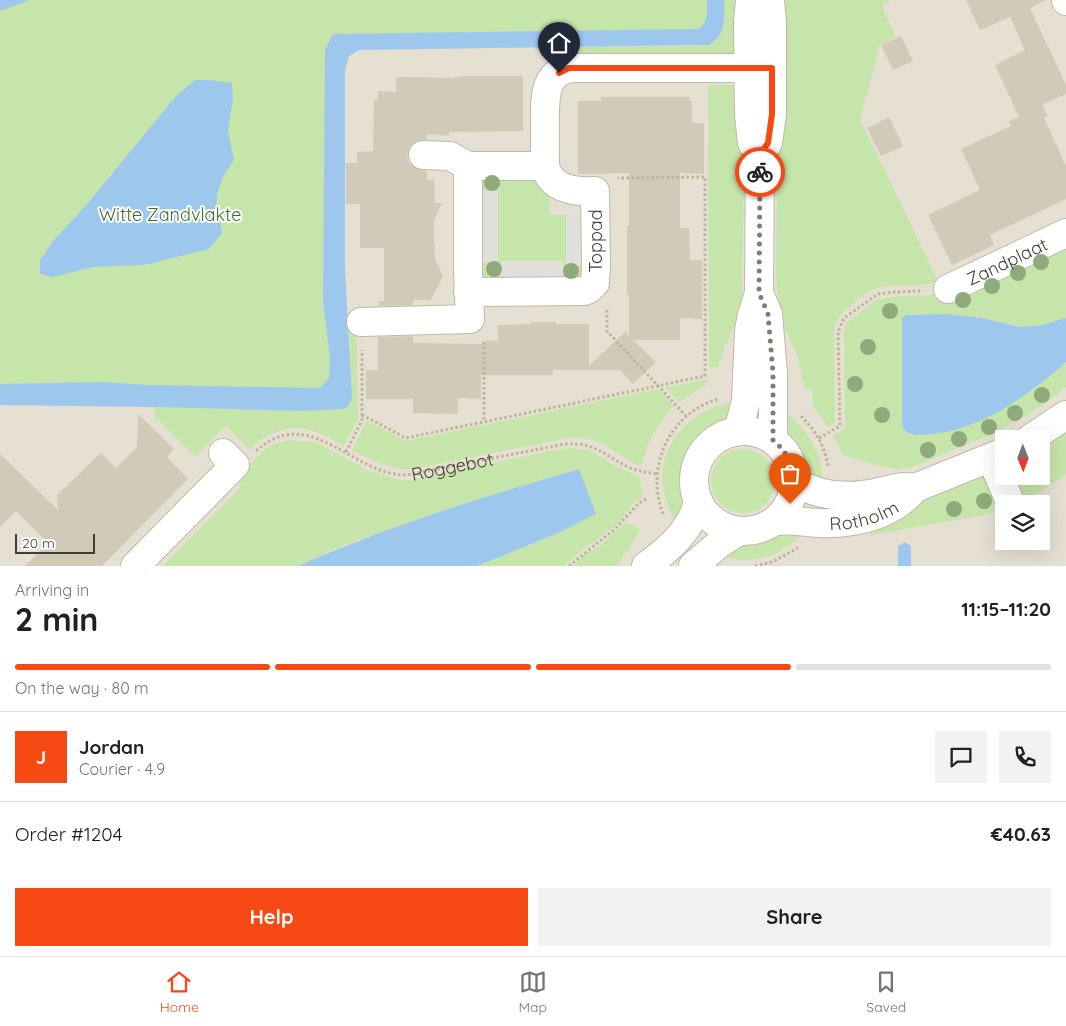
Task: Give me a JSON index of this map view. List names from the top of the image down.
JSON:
{
  "streets": {
    "street": ["Toppad", "Zandplaat", "Rotholm"],
    "path": ["Roggebot"]
  },
  "parks": ["Witte Zandvlakte"],
  "scale_bar": "20 m",
  "north": "bottom",
  "page": {
    "scale": "20 m",
    "heading": ["2 min", "Arriving in", "11:15–11:20"],
    "panel": [
      "Jordan",
      "Courier · 4.9",
      "Order #1204",
      "€40.63"
    ],
    "bar": "On the way · 80 m",
    "round": "J",
    "buttons": ["Help", "Share"],
    "tabs": ["Home", "Map", "Saved"]
  }
}
